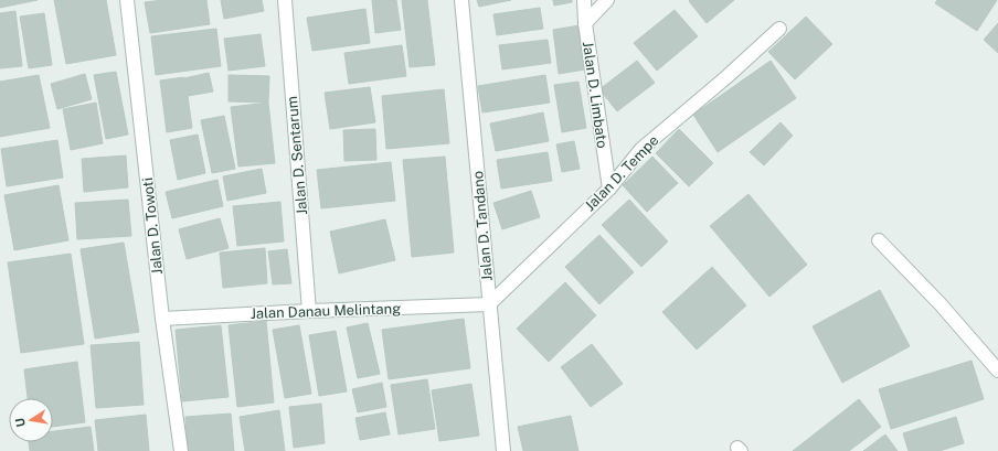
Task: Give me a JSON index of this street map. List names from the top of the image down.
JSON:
{
  "streets": {
    "street": [
      "Jalan D. Limbato",
      "Jalan D. Sentarum",
      "Jalan D. Tempe",
      "Jalan D. Towoti",
      "Jalan D. Tandano",
      "Jalan Danau Melintang"
    ]
  },
  "crossings": [
    ["Jalan D. Limbato", "Jalan D. Tempe"],
    ["Jalan D. Sentarum", "Jalan Danau Melintang"],
    ["Jalan D. Tempe", "Jalan D. Tandano"],
    ["Jalan D. Tempe", "Jalan Danau Melintang"],
    ["Jalan D. Towoti", "Jalan Danau Melintang"],
    ["Jalan D. Tandano", "Jalan Danau Melintang"]
  ],
  "north": "left"
}
